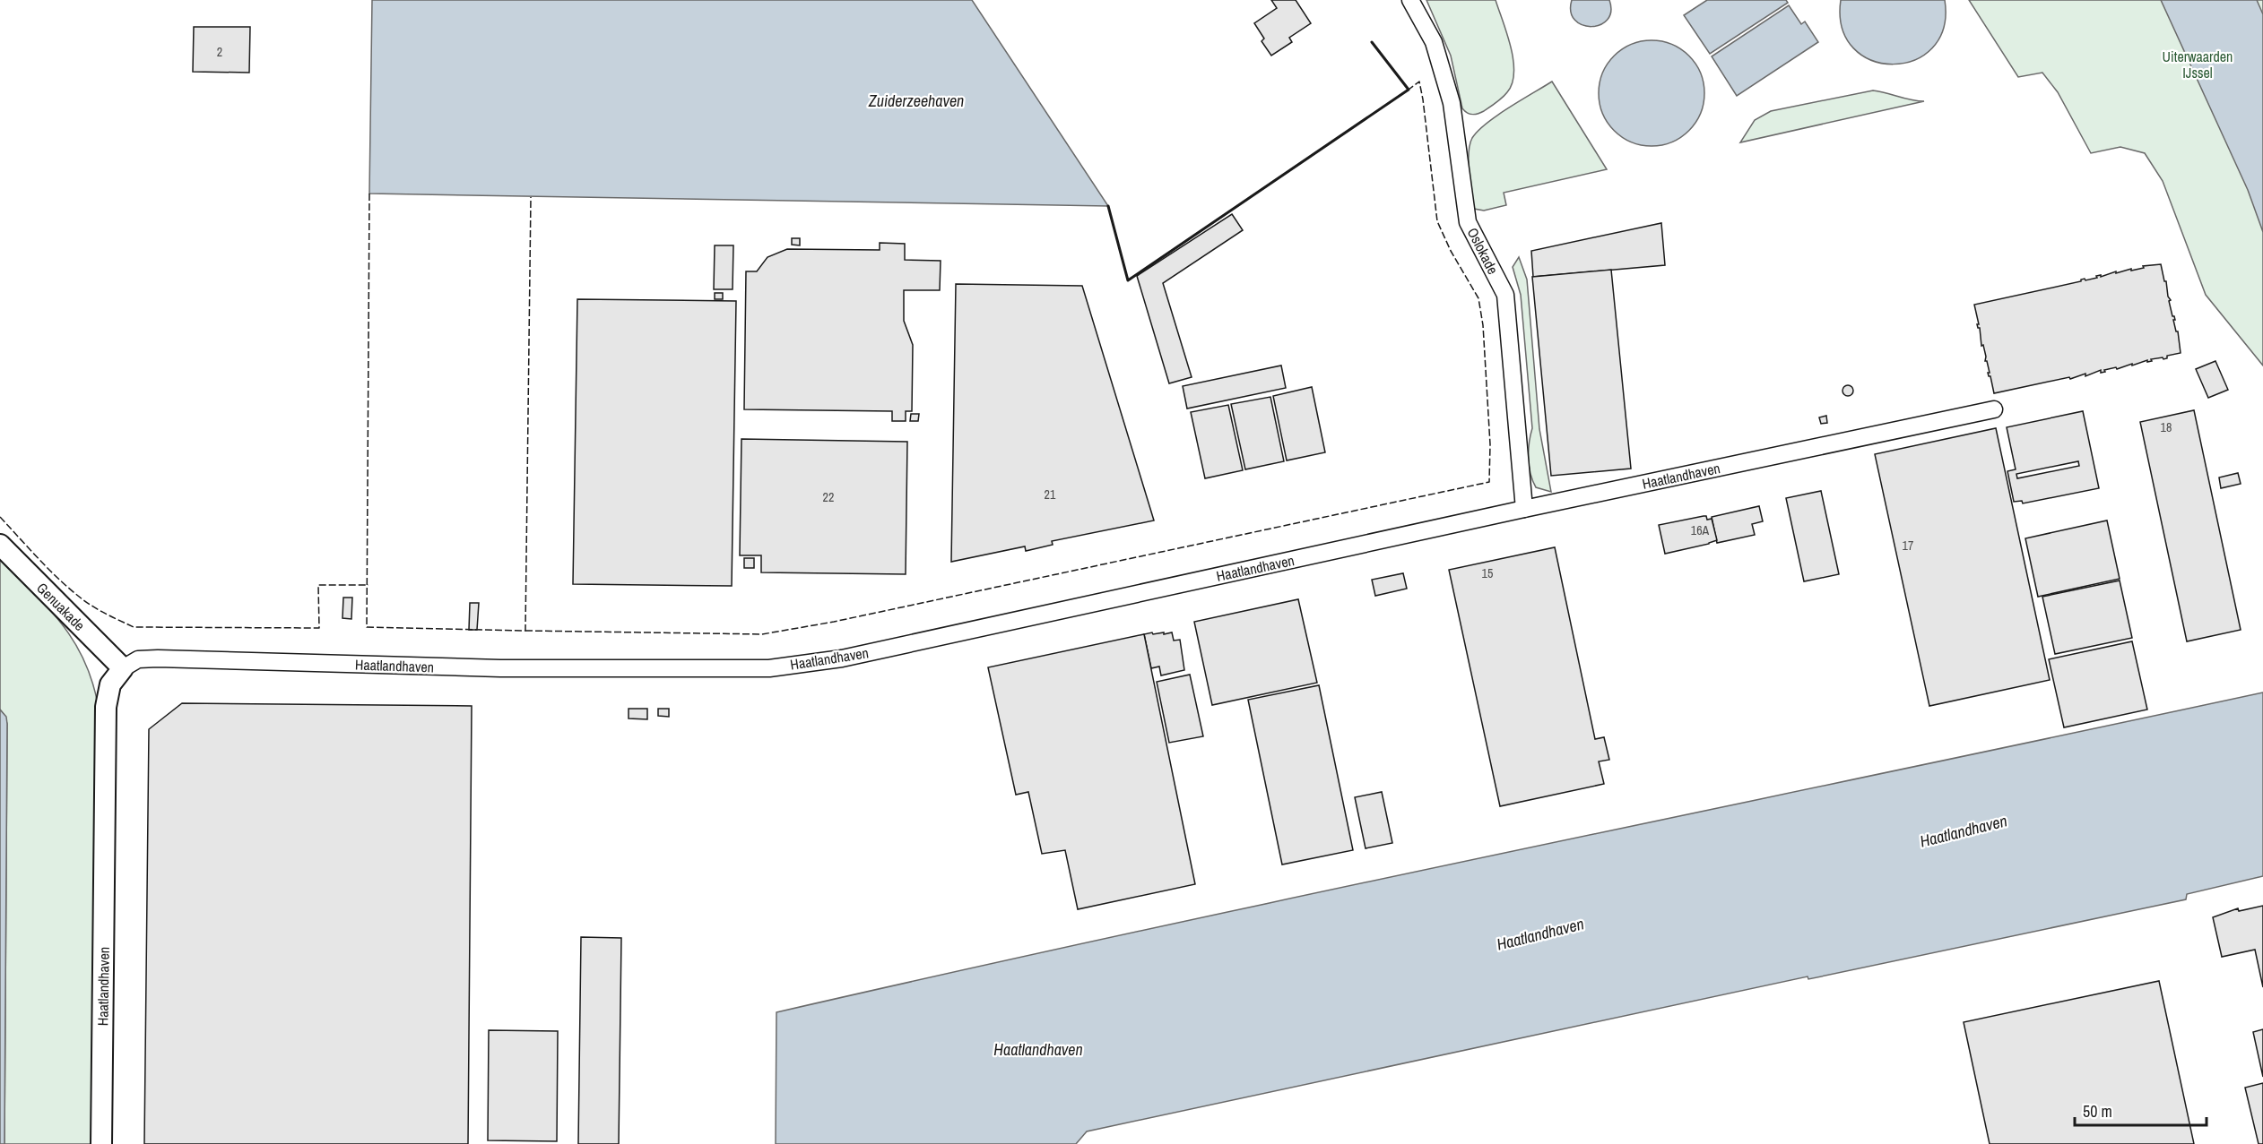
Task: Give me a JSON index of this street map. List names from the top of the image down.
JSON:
{
  "streets": {
    "street": ["Oslokade", "Haatlandhaven", "Genuakade"]
  },
  "crossings": [
    ["Oslokade", "Haatlandhaven"],
    ["Haatlandhaven", "Genuakade"]
  ],
  "water": ["Zuiderzeehaven", "Haatlandhaven"],
  "parks": ["Uiterwaarden IJssel"],
  "house_numbers": [
    "2",
    "18",
    "21",
    "22",
    "16A",
    "17",
    "15"
  ],
  "scale_bar": "50 m"
}
